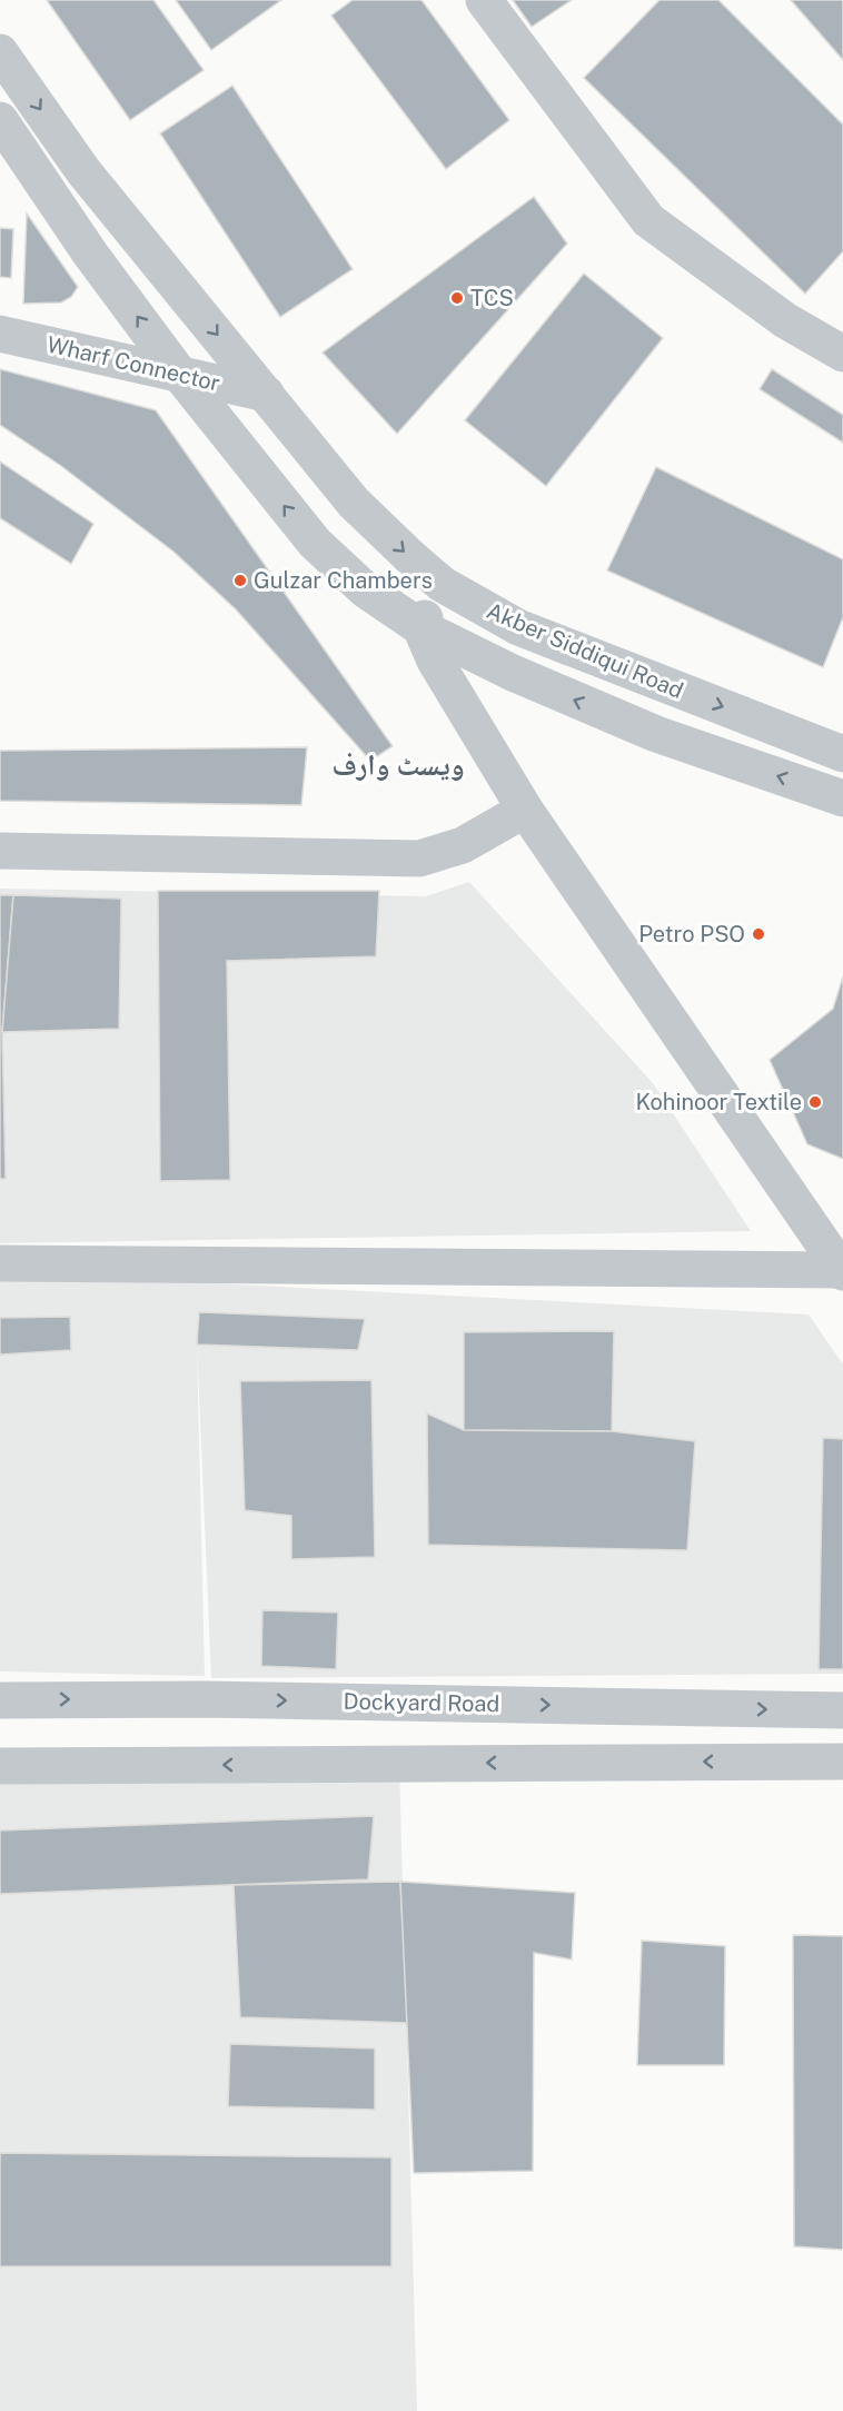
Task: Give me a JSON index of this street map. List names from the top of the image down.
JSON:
{
  "streets": {
    "street": ["Wharf Connector", "Akber Siddiqui Road", "Dockyard Road"]
  },
  "crossings": [
    ["Wharf Connector", "Akber Siddiqui Road"]
  ],
  "districts": ["ویسٹ وارف"],
  "places": [
    "TCS",
    "Gulzar Chambers",
    "Petro PSO",
    "Kohinoor Textile"
  ]
}
